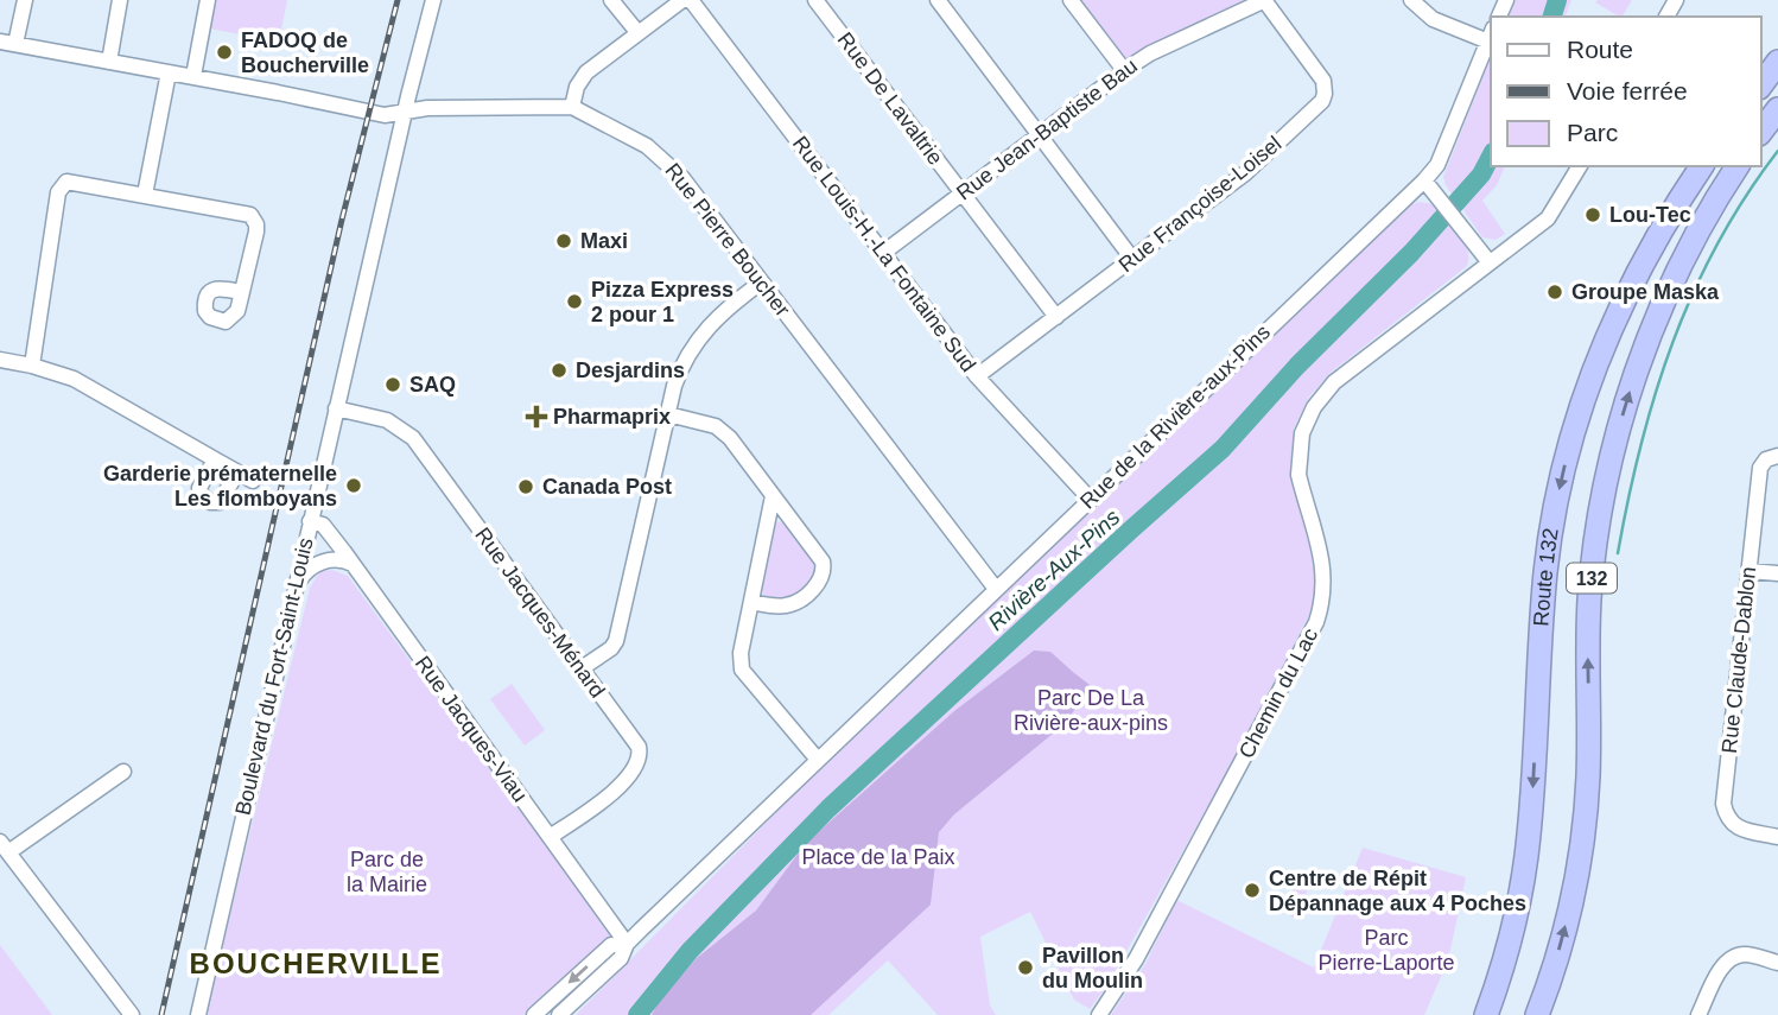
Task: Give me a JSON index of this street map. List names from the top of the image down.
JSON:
{
  "streets": {
    "highway": ["Route 132", "132"],
    "street": [
      "Rue De Lavaltrie",
      "Rue Jean-Baptiste Bau",
      "Rue Françoise-Loisel",
      "Rue Pierre Boucher",
      "Rue Louis-H.-La Fontaine Sud",
      "Rue de la Rivière-aux-Pins",
      "Rue Jacques-Ménard",
      "Rue Claude-Dablon",
      "Boulevard du Fort-Saint-Louis",
      "Chemin du Lac",
      "Rue Jacques-Viau"
    ]
  },
  "crossings": [
    ["Rue De Lavaltrie", "Rue Jean-Baptiste Bau"],
    ["Rue De Lavaltrie", "Rue Françoise-Loisel"],
    ["Rue Jean-Baptiste Bau", "Rue Françoise-Loisel"],
    ["Rue Jean-Baptiste Bau", "Rue Louis-H.-La Fontaine Sud"],
    ["Rue Françoise-Loisel", "Rue Louis-H.-La Fontaine Sud"],
    ["Rue Pierre Boucher", "Rue de la Rivière-aux-Pins"],
    ["Rue Pierre Boucher", "Boulevard du Fort-Saint-Louis"],
    ["Rue Louis-H.-La Fontaine Sud", "Rue de la Rivière-aux-Pins"],
    ["Rue de la Rivière-aux-Pins", "Rue Jacques-Viau"],
    ["Rue Jacques-Ménard", "Boulevard du Fort-Saint-Louis"],
    ["Rue Jacques-Ménard", "Rue Jacques-Viau"],
    ["Boulevard du Fort-Saint-Louis", "Rue Jacques-Viau"]
  ],
  "districts": ["BOUCHERVILLE"],
  "water": ["Rivière-Aux-Pins"],
  "parks": [
    "Parc De La Rivière-aux-pins",
    "Place de la Paix",
    "Parc de la Mairie",
    "Parc Pierre-Laporte"
  ],
  "places": {
    "other": [
      "FADOQ de Boucherville",
      "Lou-Tec",
      "Maxi",
      "Groupe Maska",
      "Pizza Express 2 pour 1",
      "Desjardins",
      "SAQ",
      "Garderie prématernelle Les flomboyans",
      "Canada Post",
      "Centre de Répit Dépannage aux 4 Poches",
      "Pavillon du Moulin"
    ],
    "health": ["Pharmaprix"]
  },
  "legend": ["Route", "Voie ferrée", "Parc"]
}
